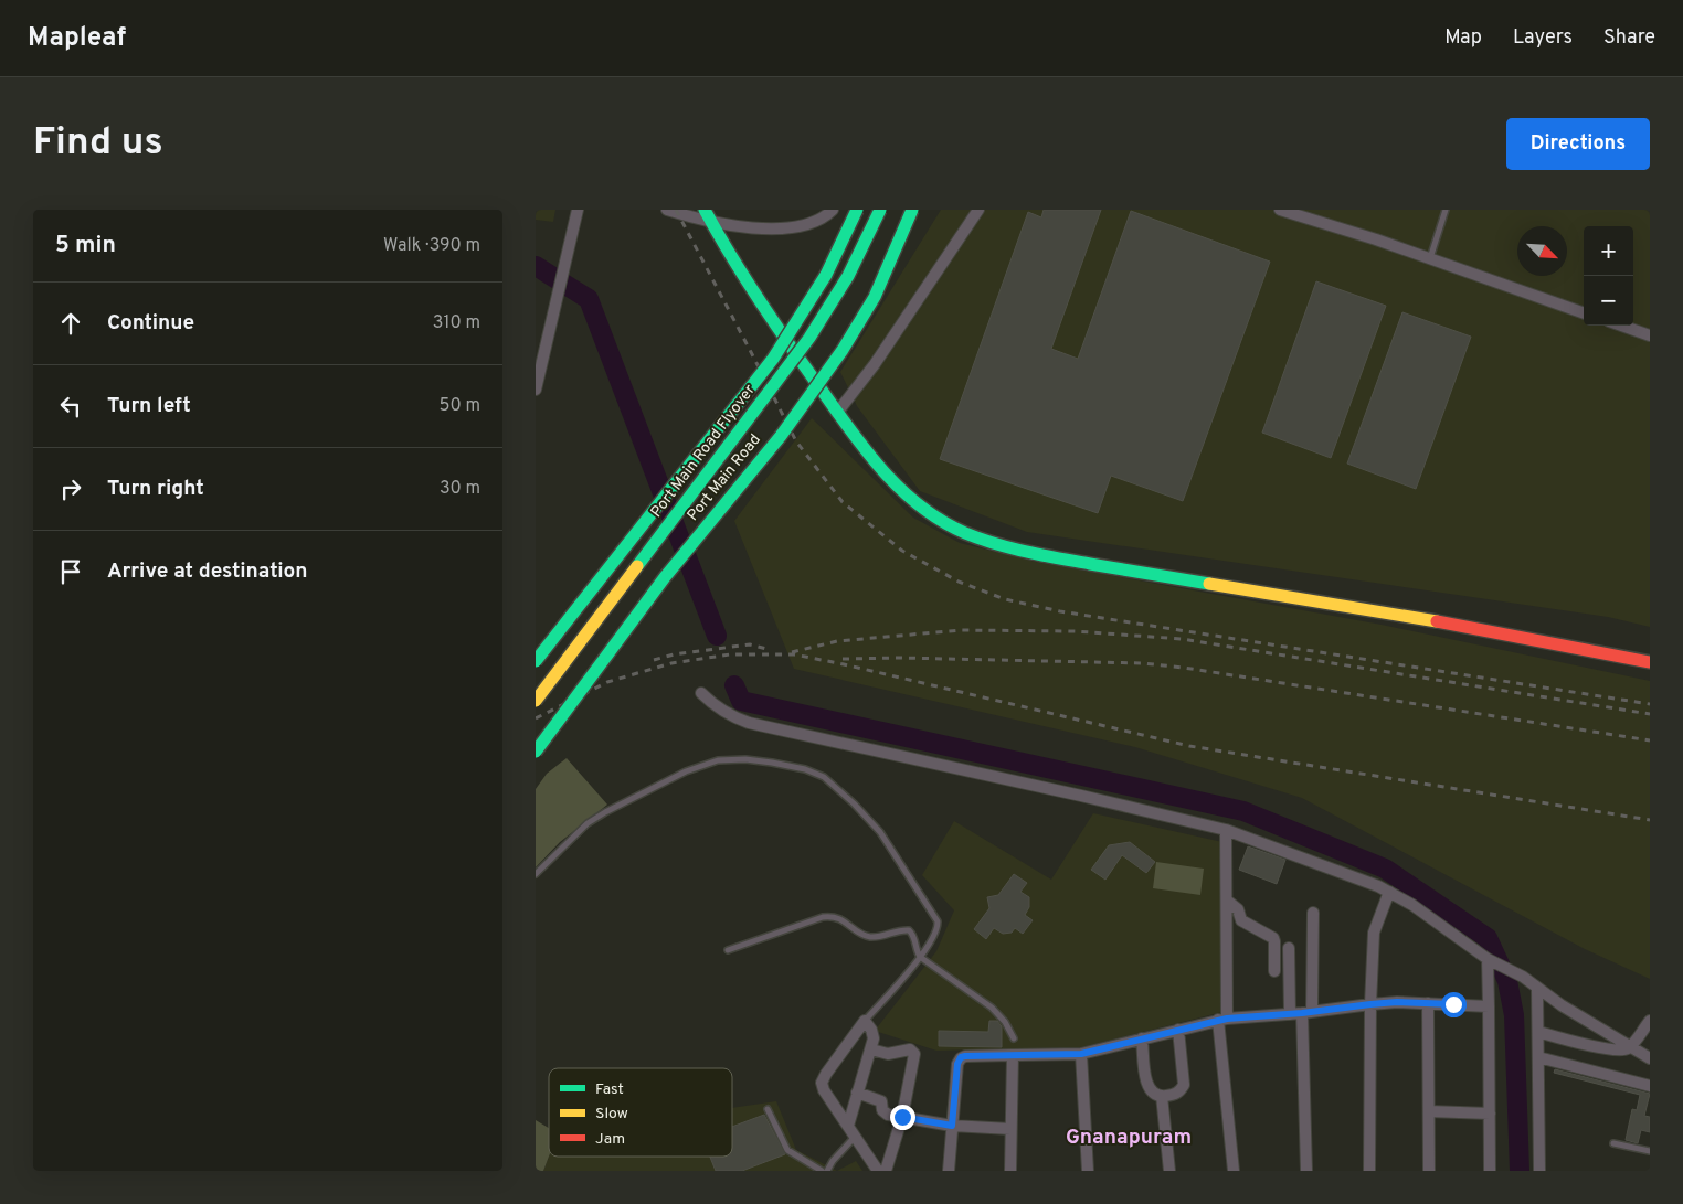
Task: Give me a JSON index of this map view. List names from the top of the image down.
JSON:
{
  "streets": {
    "main road": ["Port Main Road Flyover", "Port Main Road"]
  },
  "districts": ["Gnanapuram"],
  "legend": ["Fast", "Slow", "Jam"],
  "north": "bottom right",
  "page": {
    "header": "Mapleaf",
    "nav": ["Map", "Layers", "Share"],
    "buttons": "Directions",
    "title": "Find us",
    "heading": ["5 min", "Walk · 390 m"],
    "map_buttons": ["+", "−"],
    "list": [
      ["Continue", "310 m"],
      ["Turn left", "50 m"],
      ["Turn right", "30 m"],
      "Arrive at destination"
    ]
  }
}
